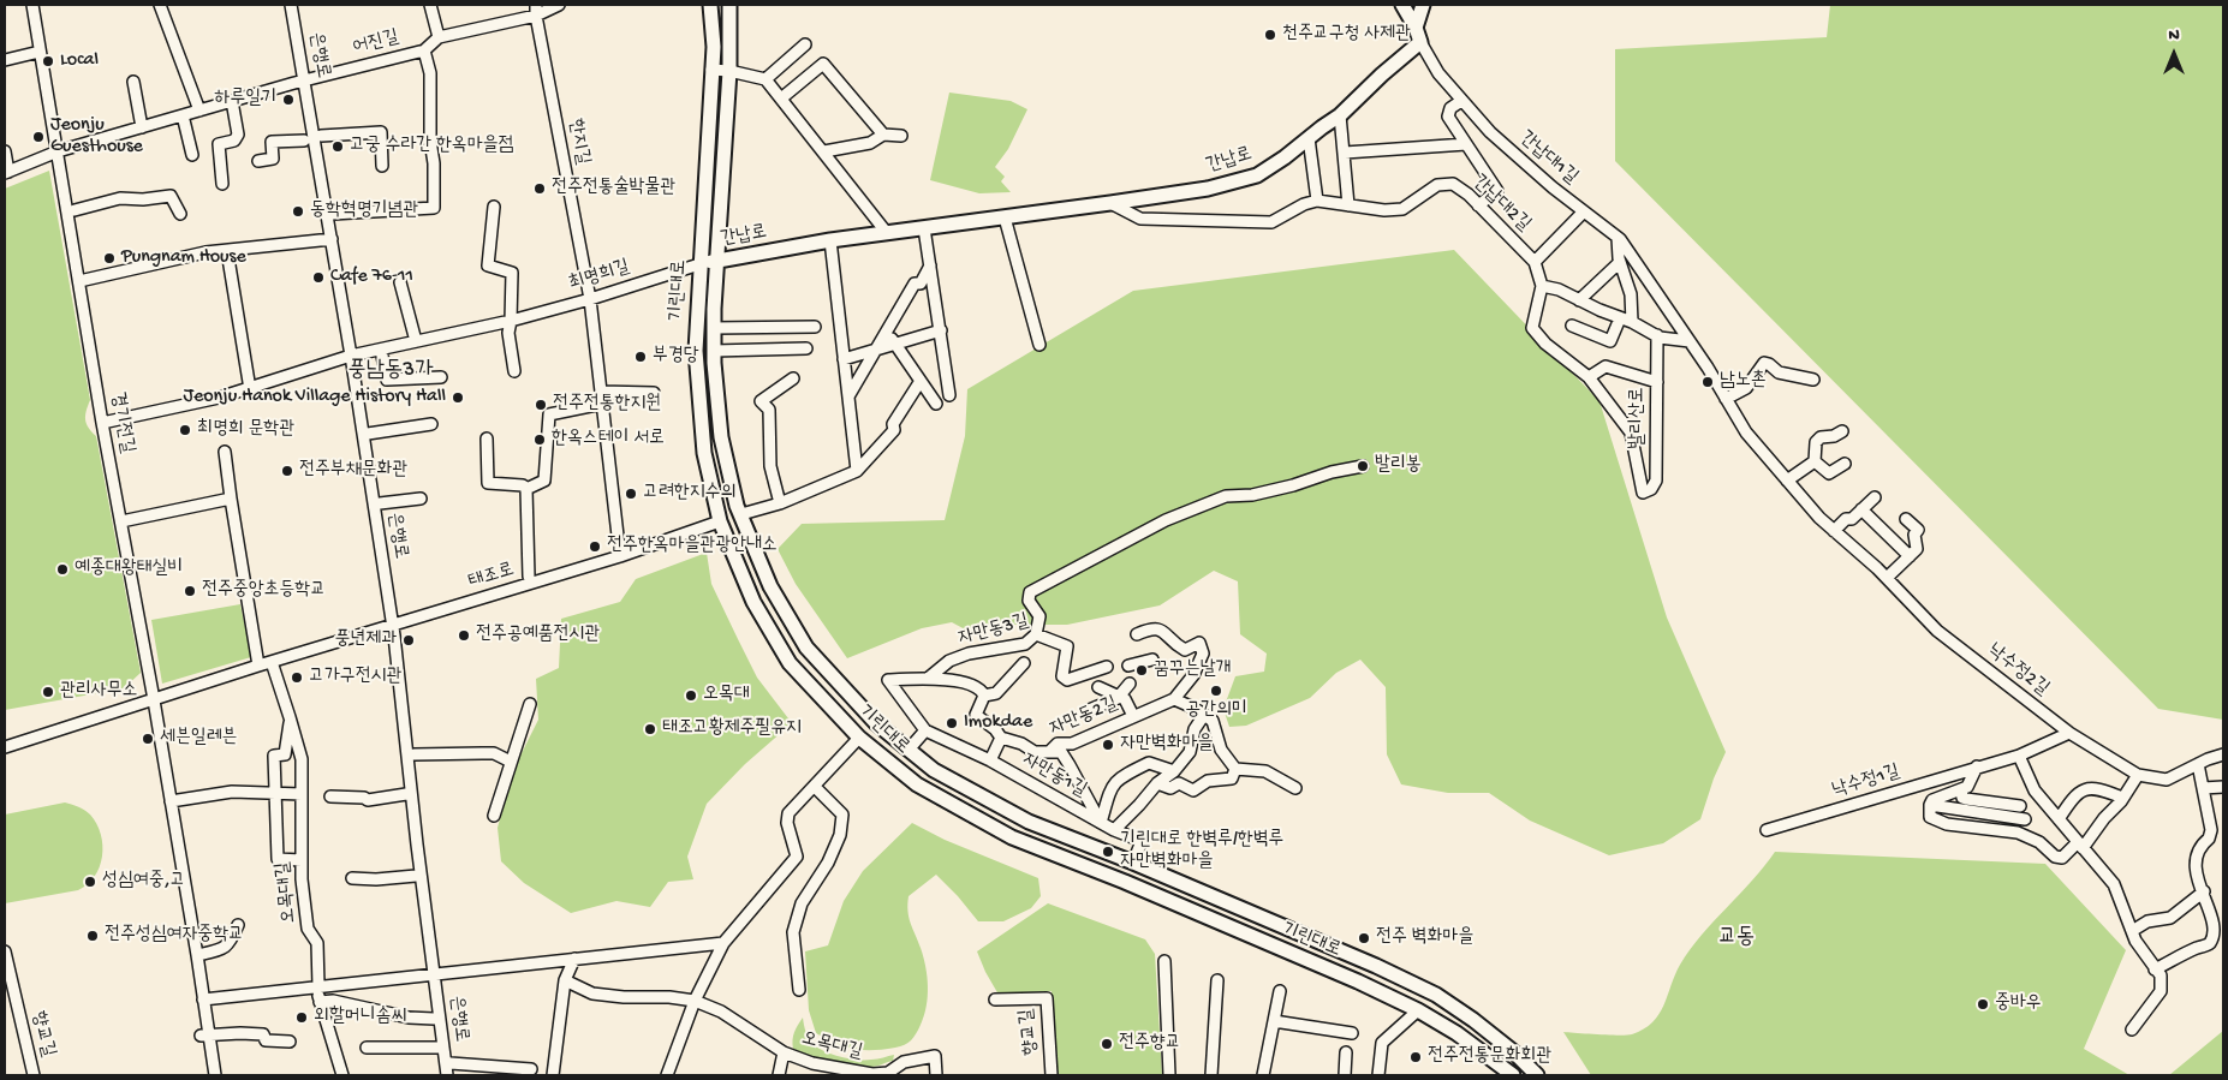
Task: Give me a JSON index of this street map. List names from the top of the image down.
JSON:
{
  "streets": {
    "street": [
      "어진길",
      "은행로",
      "한지길",
      "간납대1길",
      "간납로",
      "간납대2길",
      "최명희길",
      "기린대로",
      "발리산로",
      "경기전길",
      "태조로",
      "자만동3길",
      "낙수정2길",
      "자만동2길",
      "자만동1길",
      "낙수정1길",
      "오목대길",
      "향교길"
    ]
  },
  "crossings": [
    ["어진길", "은행로"],
    ["어진길", "한지길"],
    ["어진길", "경기전길"],
    ["은행로", "최명희길"],
    ["은행로", "태조로"],
    ["은행로", "오목대길"],
    ["한지길", "최명희길"],
    ["한지길", "태조로"],
    ["간납대1길", "간납로"],
    ["간납대1길", "낙수정2길"],
    ["간납로", "최명희길"],
    ["간납로", "기린대로"],
    ["간납대2길", "발리산로"],
    ["최명희길", "기린대로"],
    ["최명희길", "경기전길"],
    ["기린대로", "태조로"],
    ["기린대로", "자만동1길"],
    ["경기전길", "태조로"],
    ["낙수정2길", "낙수정1길"],
    ["자만동2길", "자만동1길"]
  ],
  "districts": ["풍남동3가", "교동"],
  "places": [
    "천주교구청 사제관",
    "Local",
    "하루일기",
    "Jeonju Guesthouse",
    "고궁 수라간 한옥마을점",
    "전주전통술박물관",
    "동학혁명기념관",
    "Pungnam House",
    "Cafe 76-11",
    "부경당",
    "남노촌",
    "Jeonju Hanok Village History Hall",
    "전주전통한지원",
    "최명희 문학관",
    "한옥스테이 서로",
    "발리봉",
    "전주부채문화관",
    "고려한지수의",
    "전주한옥마을관광안내소",
    "예종대왕태실비",
    "전주중앙초등학교",
    "전주공예품전시관",
    "풍년제과",
    "꿈꾸는날개",
    "고가구전시관",
    "공간의미",
    "관리사무소",
    "오목대",
    "Imokdae",
    "태조고황제주필유지",
    "세븐일레븐",
    "자만벽화마을",
    "기린대로 한벽루/한벽루 자만벽화마을",
    "성심여중,고",
    "전주성심여자중학교",
    "전주 벽화마을",
    "중바우",
    "외할머니솜씨",
    "전주향교",
    "전주전통문화회관"
  ],
  "north": "top"
}
